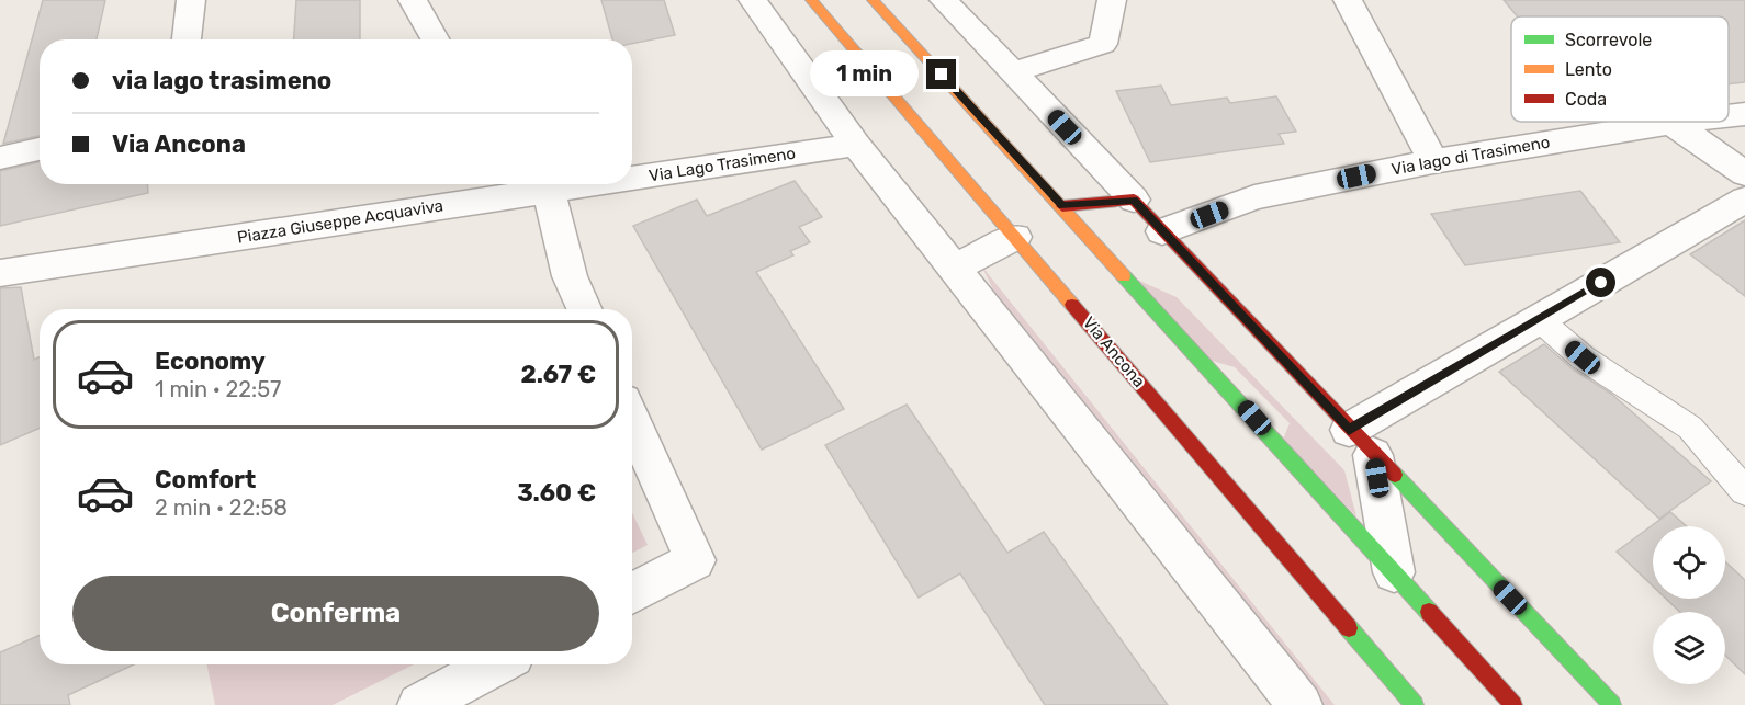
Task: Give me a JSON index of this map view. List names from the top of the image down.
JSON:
{
  "streets": {
    "street": [
      "Via lago di Trasimeno",
      "Via Lago Trasimeno",
      "Piazza Giuseppe Acquaviva",
      "Via Ancona"
    ]
  },
  "crossings": [
    ["Via Lago Trasimeno", "Piazza Giuseppe Acquaviva"]
  ],
  "legend": ["Scorrevole", "Lento", "Coda"],
  "page": {
    "banner": ["via lago trasimeno", "Via Ancona"],
    "bubble": "1 min",
    "list": [
      {
        "name": "Economy",
        "note": "1 min · 22:57",
        "value": "2.67 €"
      },
      {
        "name": "Comfort",
        "note": "2 min · 22:58",
        "value": "3.60 €"
      }
    ],
    "buttons": "Conferma"
  }
}
